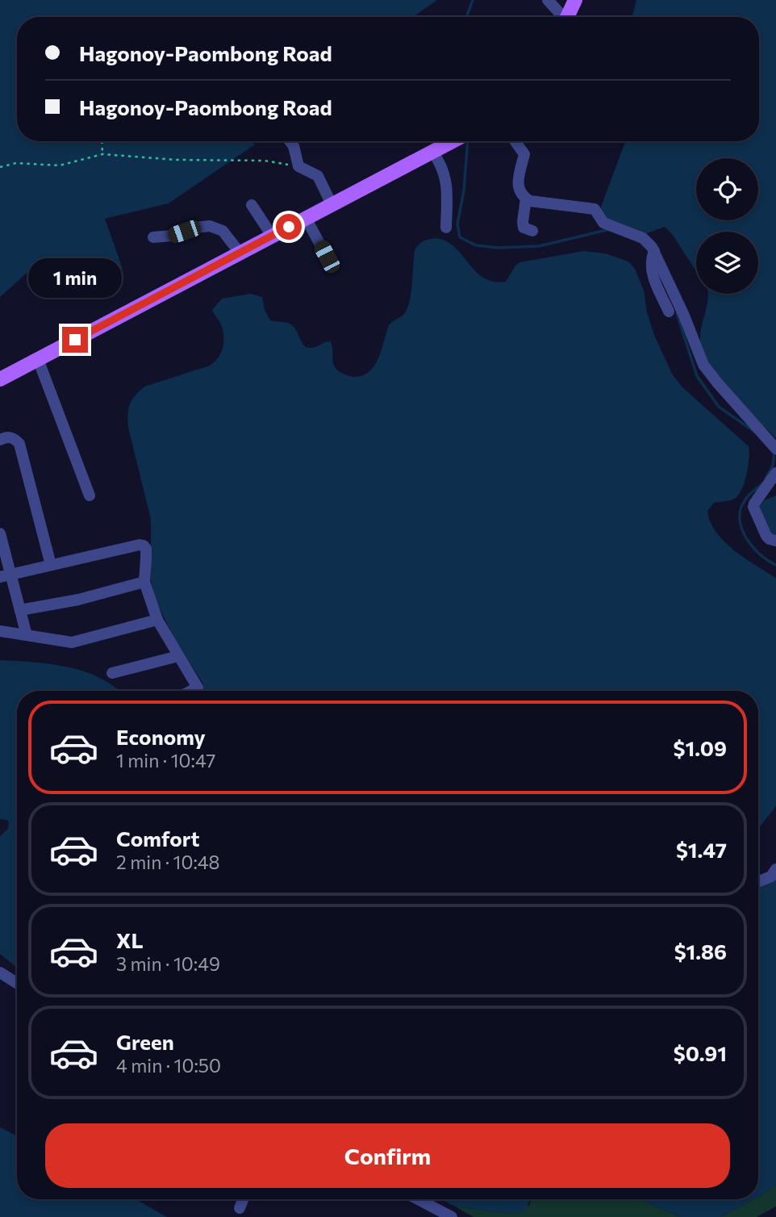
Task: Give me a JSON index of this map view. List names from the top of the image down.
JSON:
{
  "page": {
    "banner": ["Hagonoy-Paombong Road", "Hagonoy-Paombong Road"],
    "bubble": "1 min",
    "list": [
      {
        "name": "Economy",
        "note": "1 min · 10:47",
        "value": "$1.09"
      },
      {
        "name": "Comfort",
        "note": "2 min · 10:48",
        "value": "$1.47"
      },
      {
        "name": "XL",
        "note": "3 min · 10:49",
        "value": "$1.86"
      },
      {
        "name": "Green",
        "note": "4 min · 10:50",
        "value": "$0.91"
      }
    ],
    "buttons": "Confirm"
  }
}
